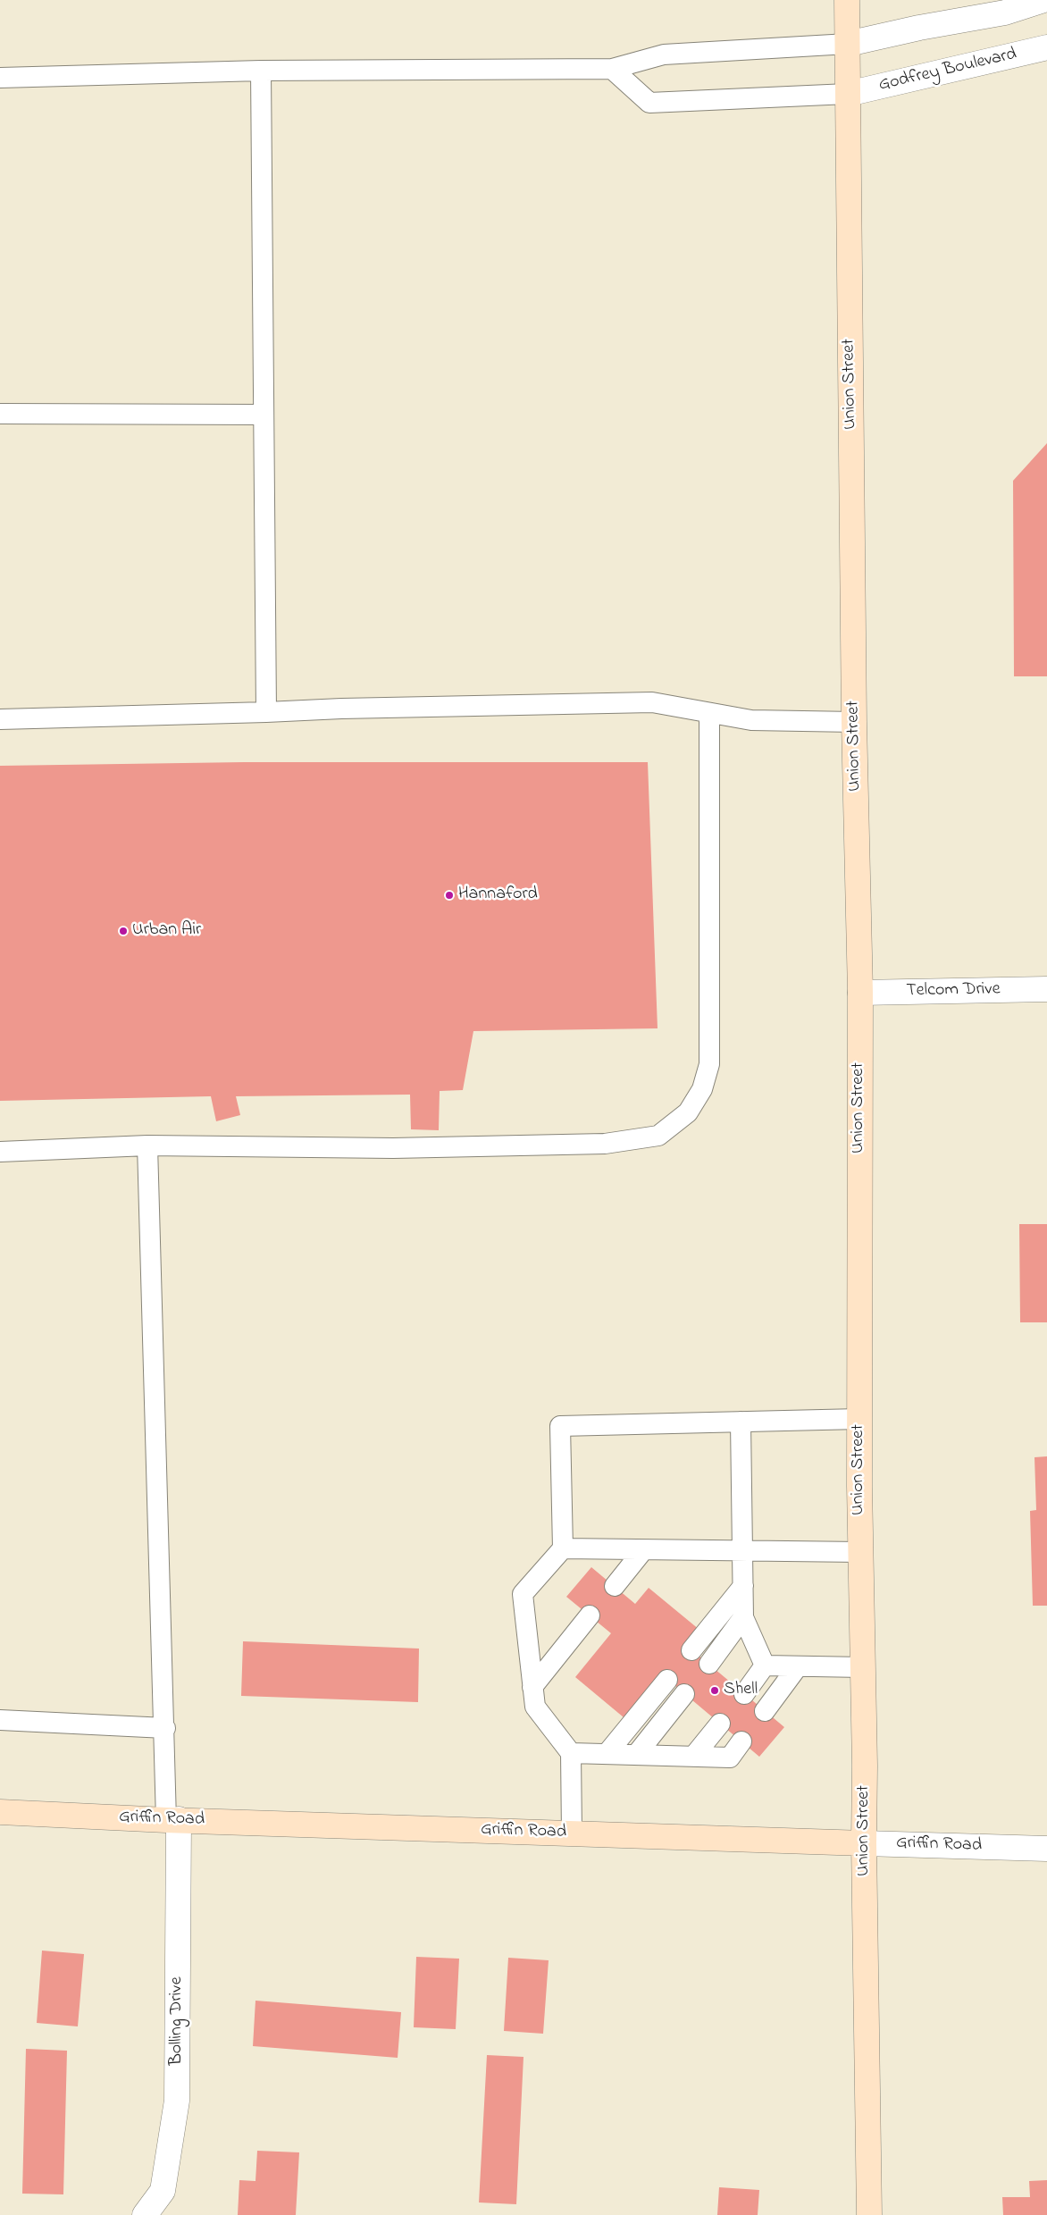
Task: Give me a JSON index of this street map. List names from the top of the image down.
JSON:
{
  "streets": {
    "main road": ["Union Street", "Griffin Road"],
    "street": ["Godfrey Boulevard", "Telcom Drive", "Bolling Drive"]
  },
  "crossings": [
    ["Godfrey Boulevard", "Union Street"],
    ["Union Street", "Telcom Drive"],
    ["Union Street", "Griffin Road"],
    ["Griffin Road", "Bolling Drive"]
  ],
  "places": ["Hannaford", "Urban Air", "Shell"]
}
